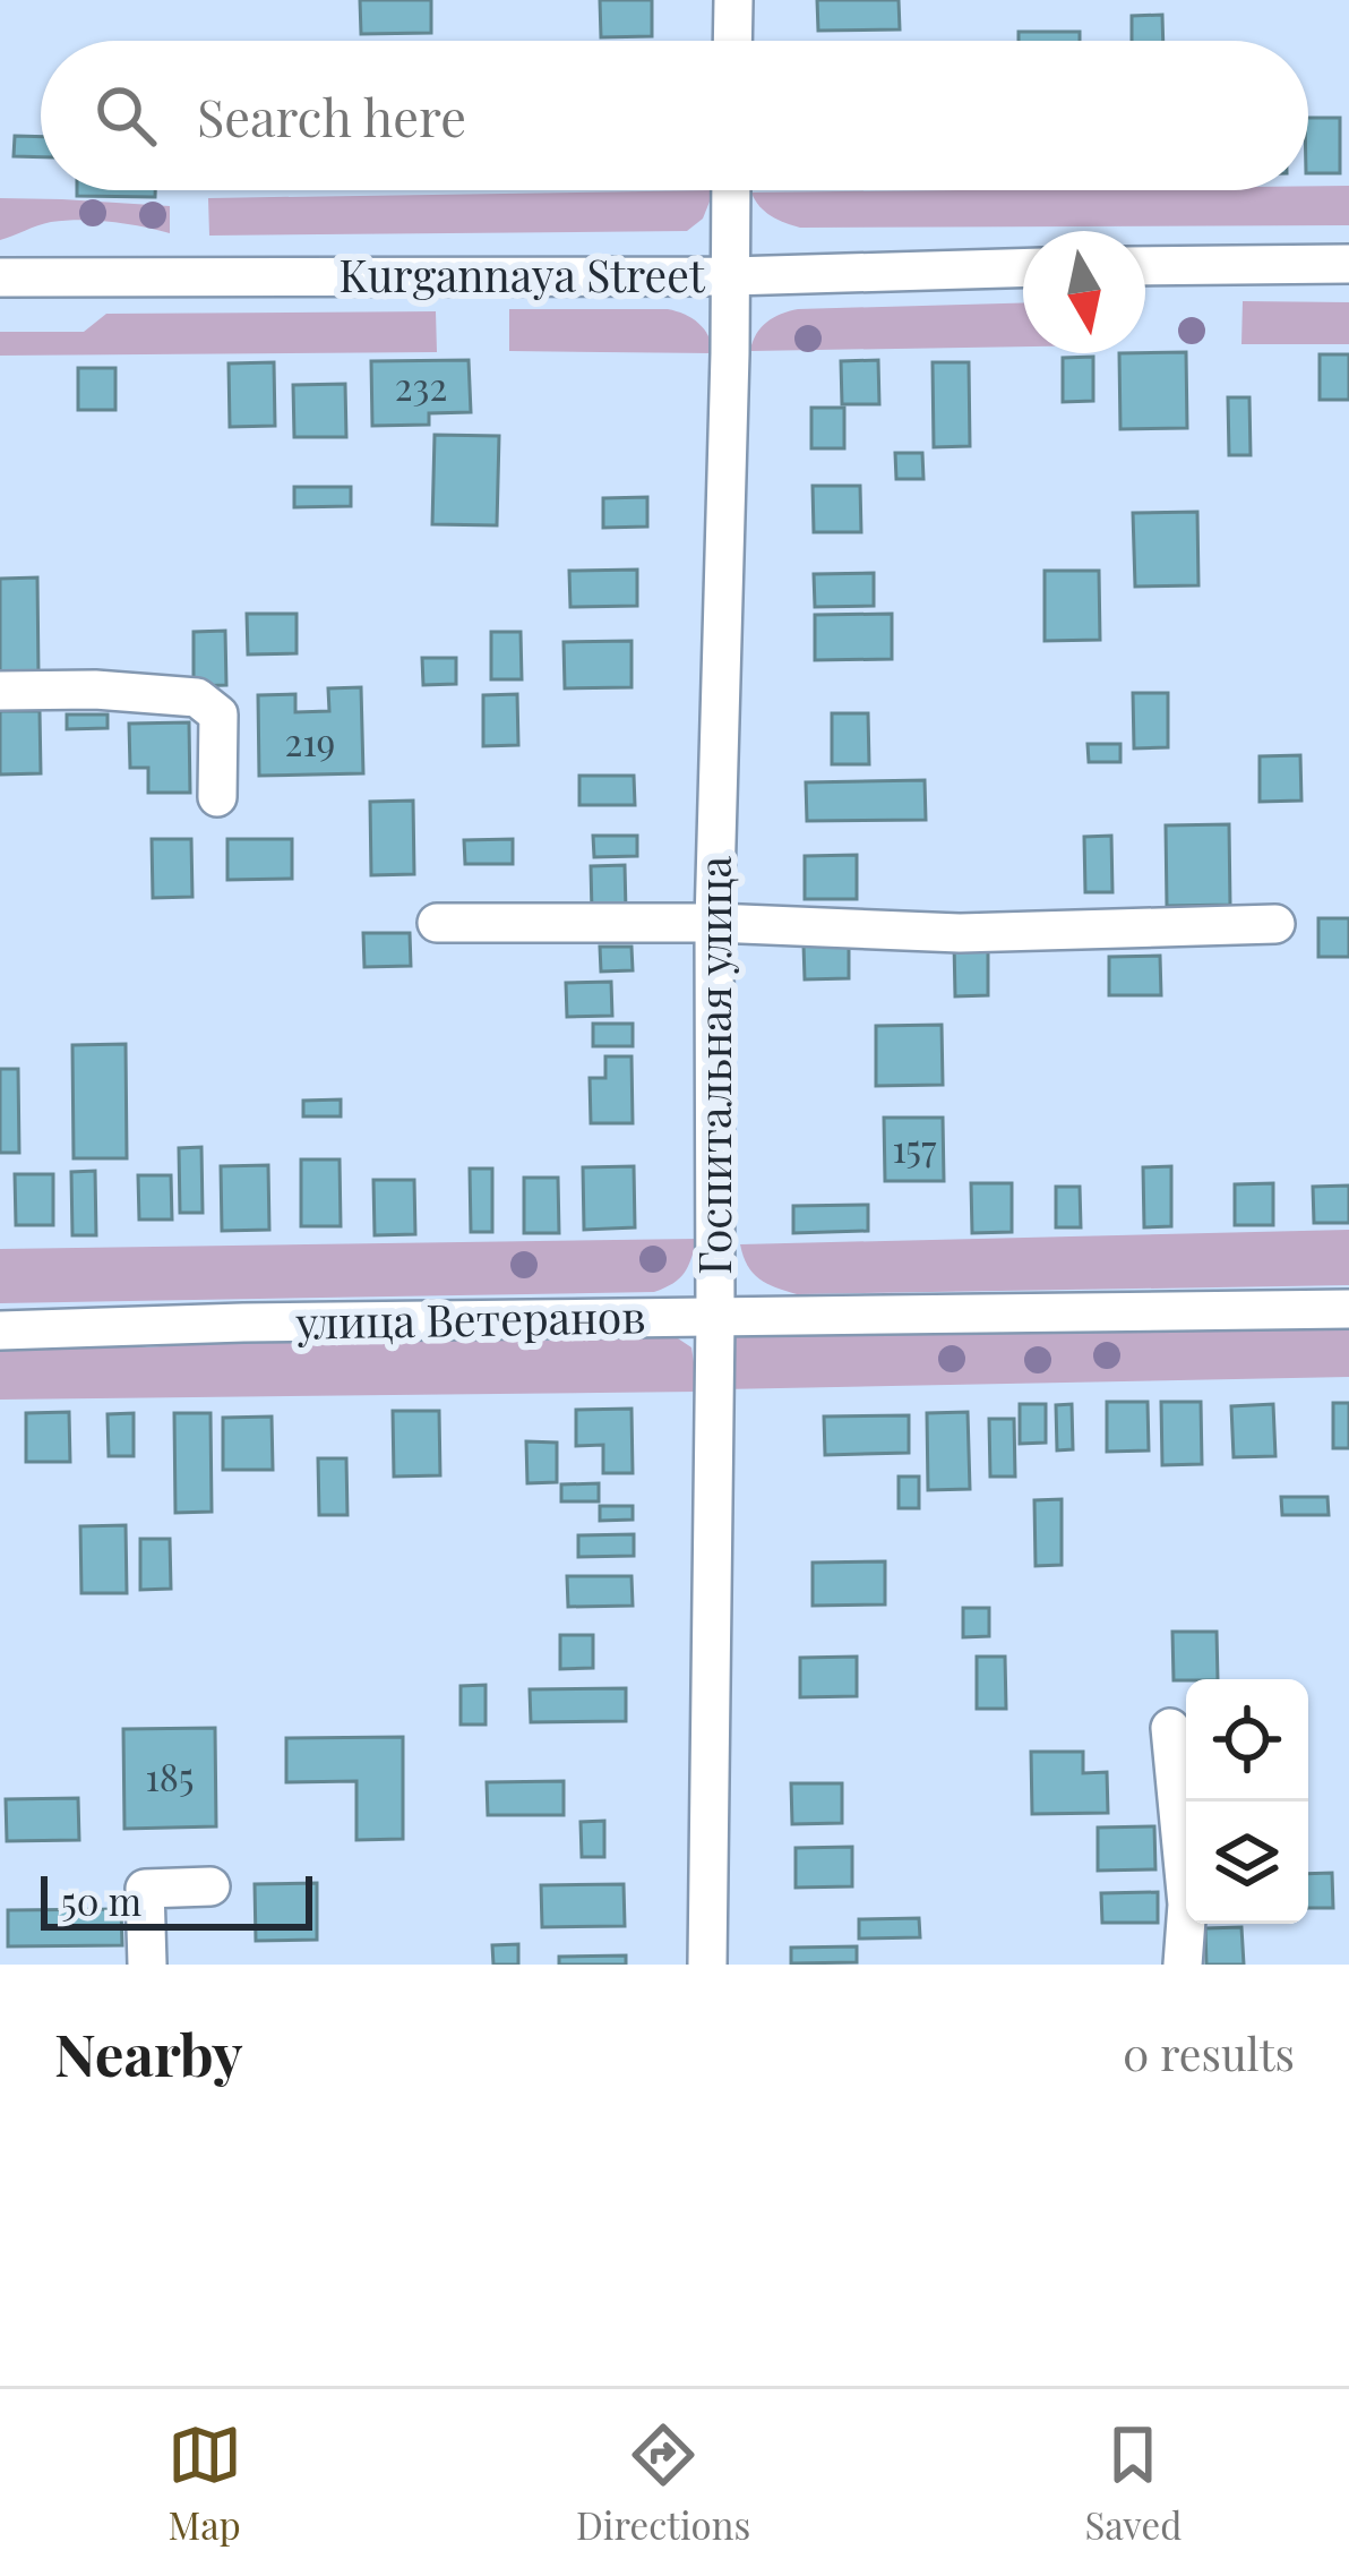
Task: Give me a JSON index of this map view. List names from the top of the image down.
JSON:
{
  "streets": {
    "street": ["Kurgannaya Street", "Госпитальная улица", "улица Ветеранов"]
  },
  "crossings": [
    ["Kurgannaya Street", "Госпитальная улица"],
    ["Госпитальная улица", "улица Ветеранов"]
  ],
  "house_numbers": [
    "232",
    "219",
    "157",
    "185"
  ],
  "scale_bar": "50 m",
  "north": "bottom",
  "page": {
    "search": "Search here",
    "scale": "50 m",
    "heading": ["Nearby", "0 results"],
    "nav": ["Map", "Directions", "Saved"]
  }
}
